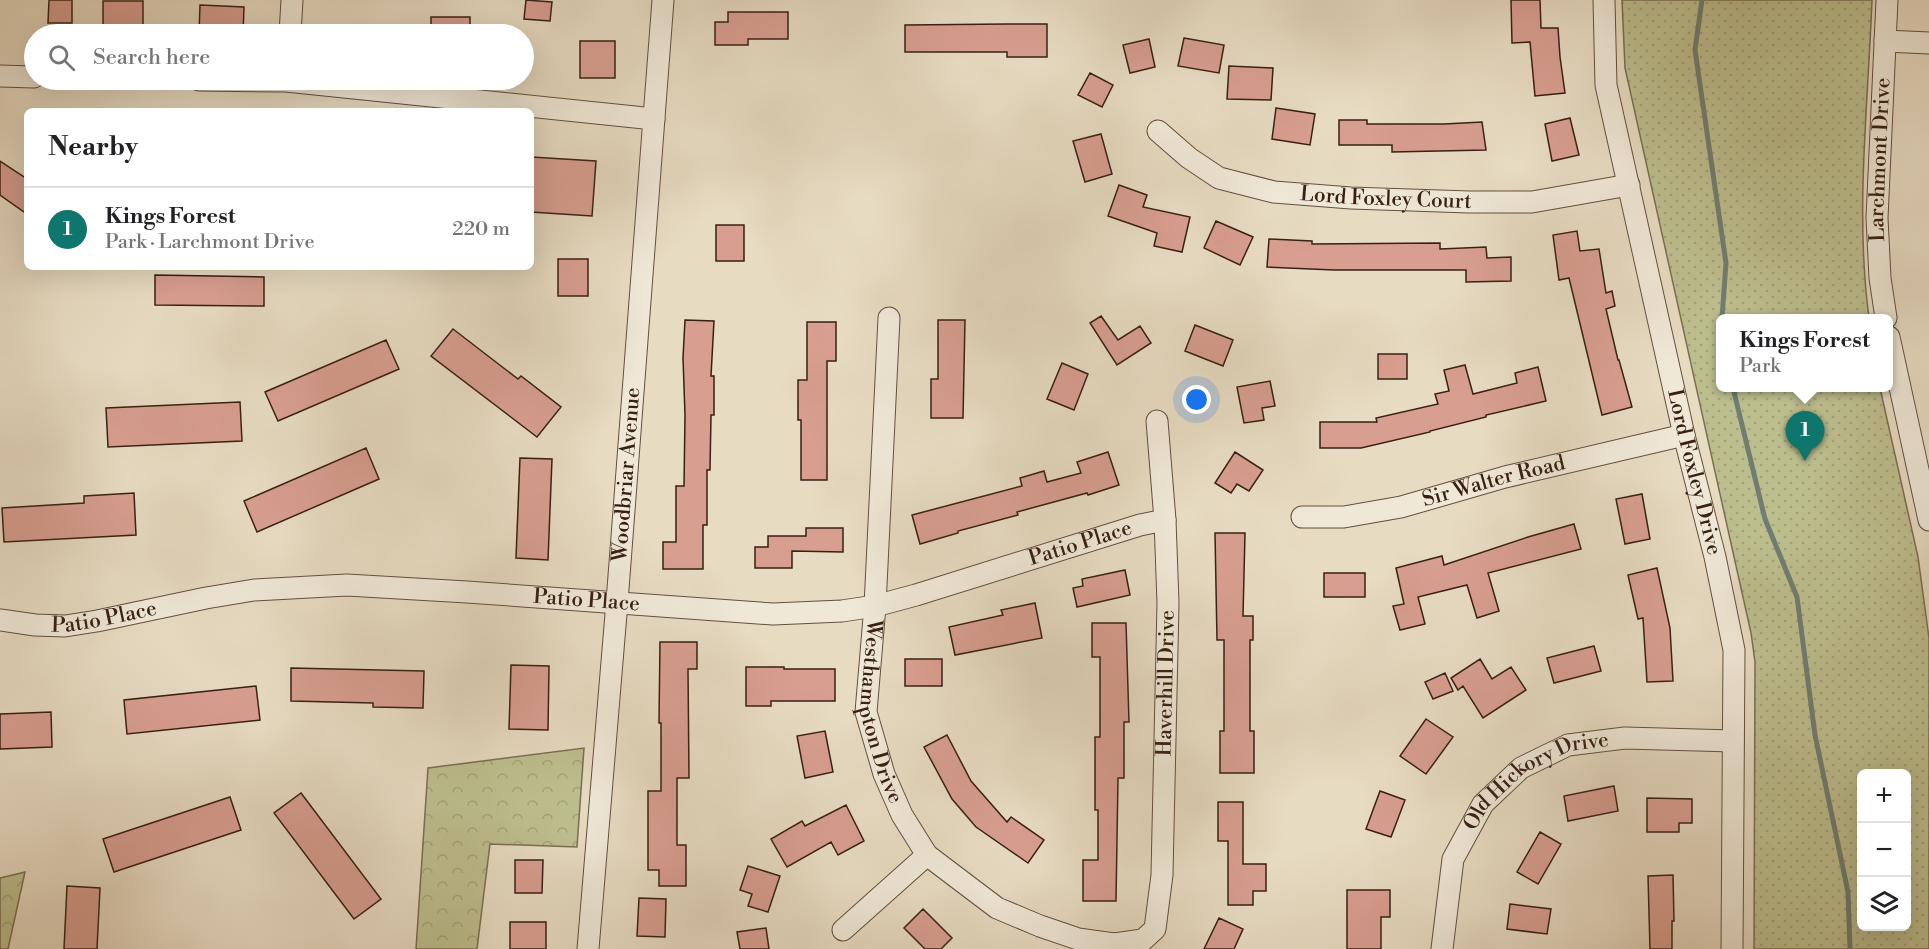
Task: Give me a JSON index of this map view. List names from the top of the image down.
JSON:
{
  "streets": {
    "street": [
      "Larchmont Drive",
      "Lord Foxley Court",
      "Lord Foxley Drive",
      "Woodbriar Avenue",
      "Sir Walter Road",
      "Patio Place",
      "Haverhill Drive",
      "Westhampton Drive",
      "Old Hickory Drive"
    ]
  },
  "crossings": [
    ["Lord Foxley Court", "Lord Foxley Drive"],
    ["Lord Foxley Drive", "Sir Walter Road"],
    ["Lord Foxley Drive", "Old Hickory Drive"],
    ["Woodbriar Avenue", "Patio Place"],
    ["Patio Place", "Haverhill Drive"],
    ["Patio Place", "Westhampton Drive"],
    ["Haverhill Drive", "Westhampton Drive"]
  ],
  "page": {
    "search": "Search here",
    "heading": "Nearby",
    "list": [
      {
        "mark": "1",
        "name": "Kings Forest",
        "note": "Park · Larchmont Drive",
        "value": "220 m"
      }
    ],
    "popup": ["Kings Forest", "Park"],
    "pins": "1",
    "map_buttons": ["+", "−"]
  }
}
